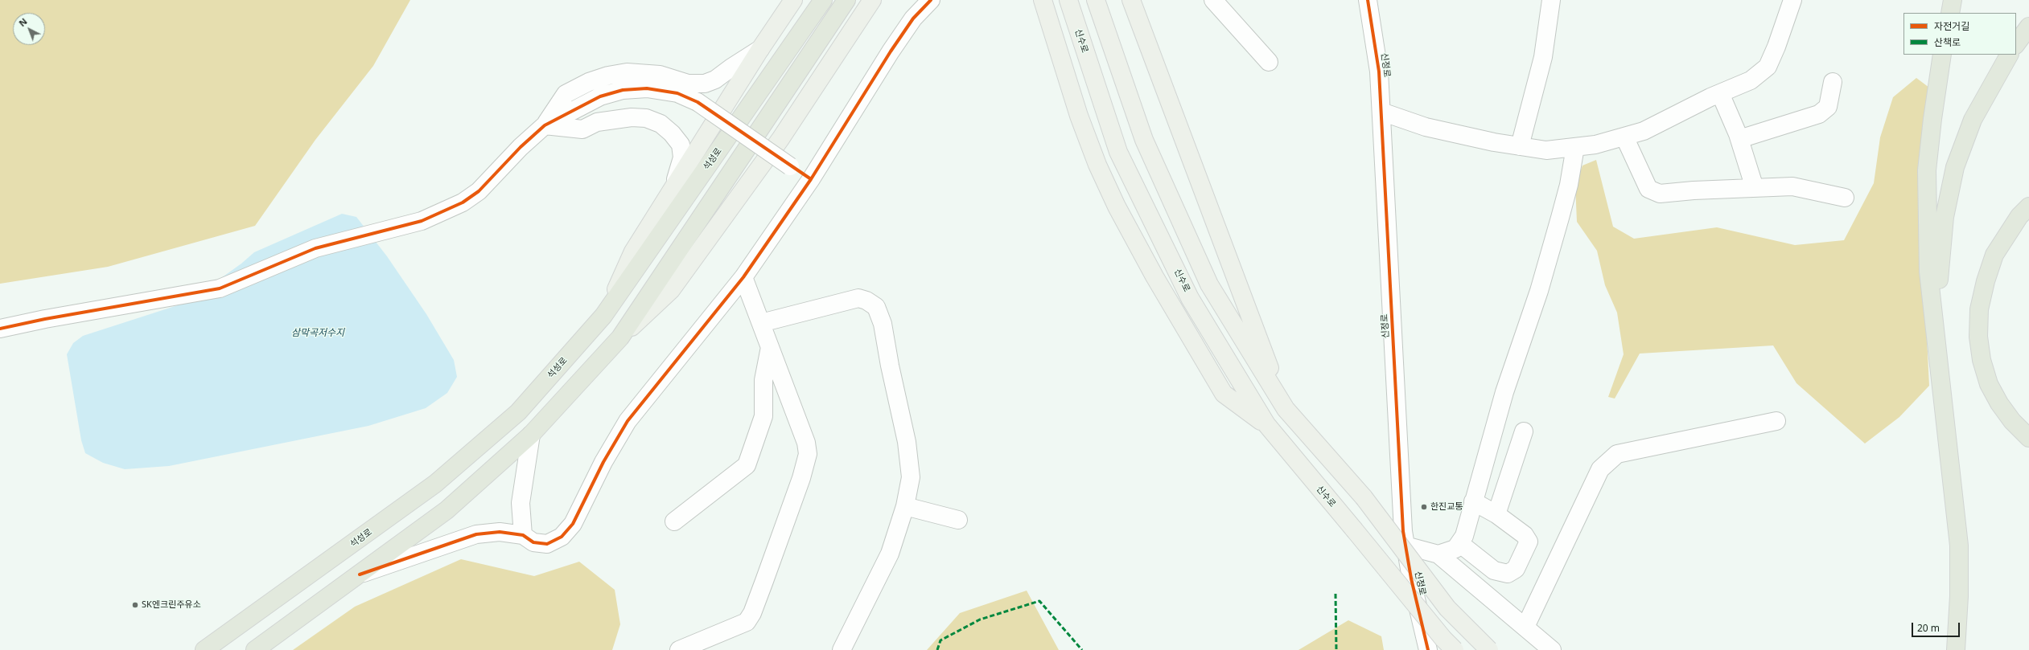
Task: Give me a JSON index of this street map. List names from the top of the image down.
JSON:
{
  "streets": {
    "highway": ["석성로"],
    "main road": ["신수로"],
    "street": ["신정로"]
  },
  "water": ["삼막곡저수지"],
  "places": ["한진교통", "SK엔크린주유소"],
  "legend": ["자전거길", "산책로"],
  "scale_bar": "20 m",
  "north": "top left"
}
